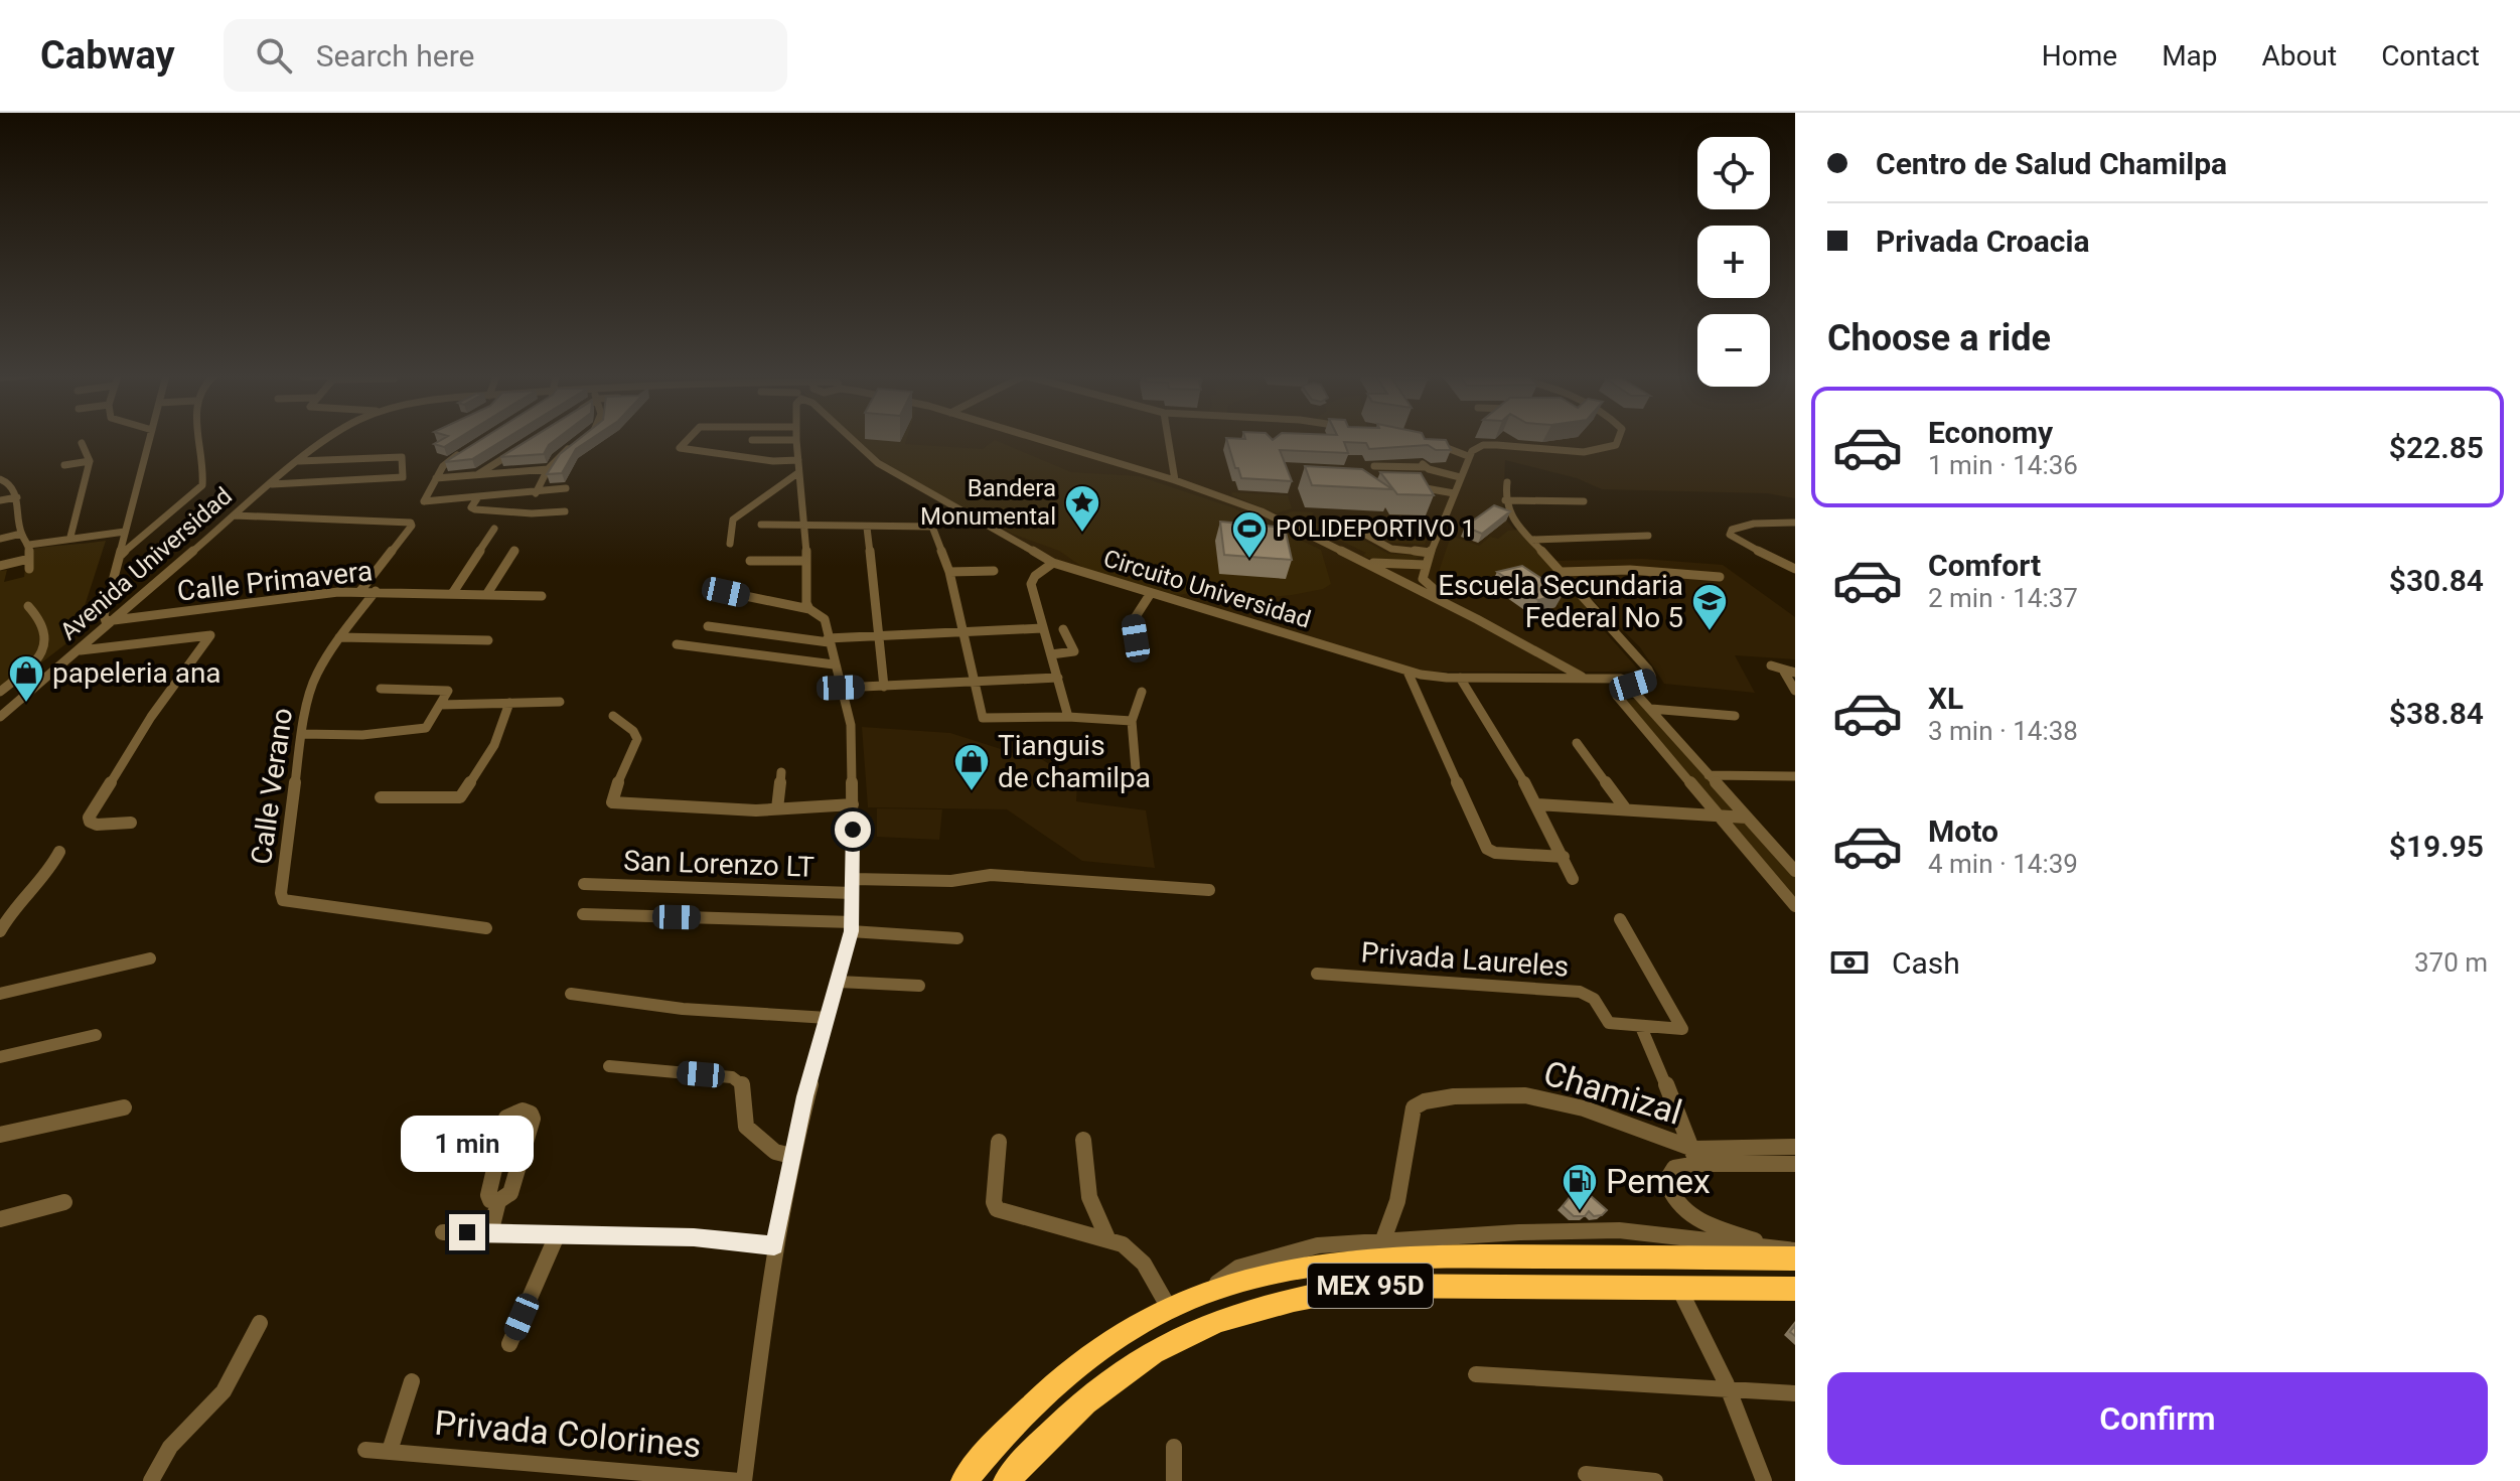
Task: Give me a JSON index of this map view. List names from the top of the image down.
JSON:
{
  "streets": {
    "highway": ["MEX 95D"],
    "street": [
      "Avenida Universidad",
      "Calle Primavera",
      "Circuito Universidad",
      "Calle Verano",
      "San Lorenzo LT",
      "Privada Laureles",
      "Chamizal",
      "Privada Colorines"
    ]
  },
  "crossings": [
    ["Avenida Universidad", "Calle Primavera"],
    ["Calle Primavera", "Calle Verano"]
  ],
  "places": {
    "place": ["Bandera Monumental"],
    "sports": ["POLIDEPORTIVO 1"],
    "school or university": ["Escuela Secundaria Federal No 5"],
    "shop": ["papeleria ana", "Tianguis de chamilpa"],
    "fuel station": ["Pemex"]
  },
  "page": {
    "header": "Cabway",
    "search": "Search here",
    "nav": [
      "Home",
      "Map",
      "About",
      "Contact"
    ],
    "banner": ["Centro de Salud Chamilpa", "Privada Croacia"],
    "map_buttons": ["+", "−"],
    "heading": "Choose a ride",
    "list": [
      {
        "name": "Economy",
        "note": "1 min · 14:36",
        "value": "$22.85"
      },
      {
        "name": "Comfort",
        "note": "2 min · 14:37",
        "value": "$30.84"
      },
      {
        "name": "XL",
        "note": "3 min · 14:38",
        "value": "$38.84"
      },
      {
        "name": "Moto",
        "note": "4 min · 14:39",
        "value": "$19.95"
      }
    ],
    "pay": ["Cash", "370 m"],
    "bubble": "1 min",
    "buttons": "Confirm"
  }
}
